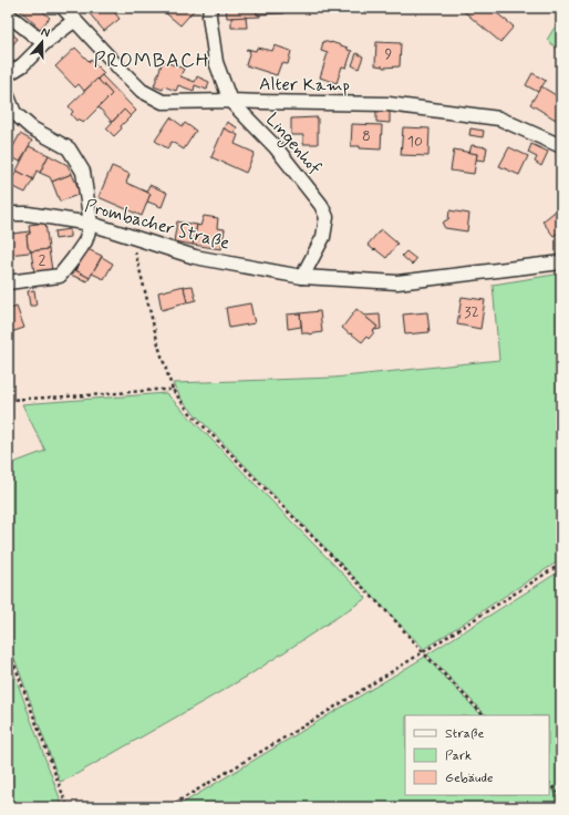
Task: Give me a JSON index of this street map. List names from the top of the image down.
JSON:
{
  "streets": {
    "street": ["Alter Kamp", "Lingenhof", "Prombacher Straße"]
  },
  "crossings": [
    ["Alter Kamp", "Lingenhof"],
    ["Lingenhof", "Prombacher Straße"]
  ],
  "districts": ["PROMBACH"],
  "house_numbers": [
    "9",
    "8",
    "10",
    "2",
    "32"
  ],
  "legend": ["Straße", "Park", "Gebäude"],
  "north": "top"
}
